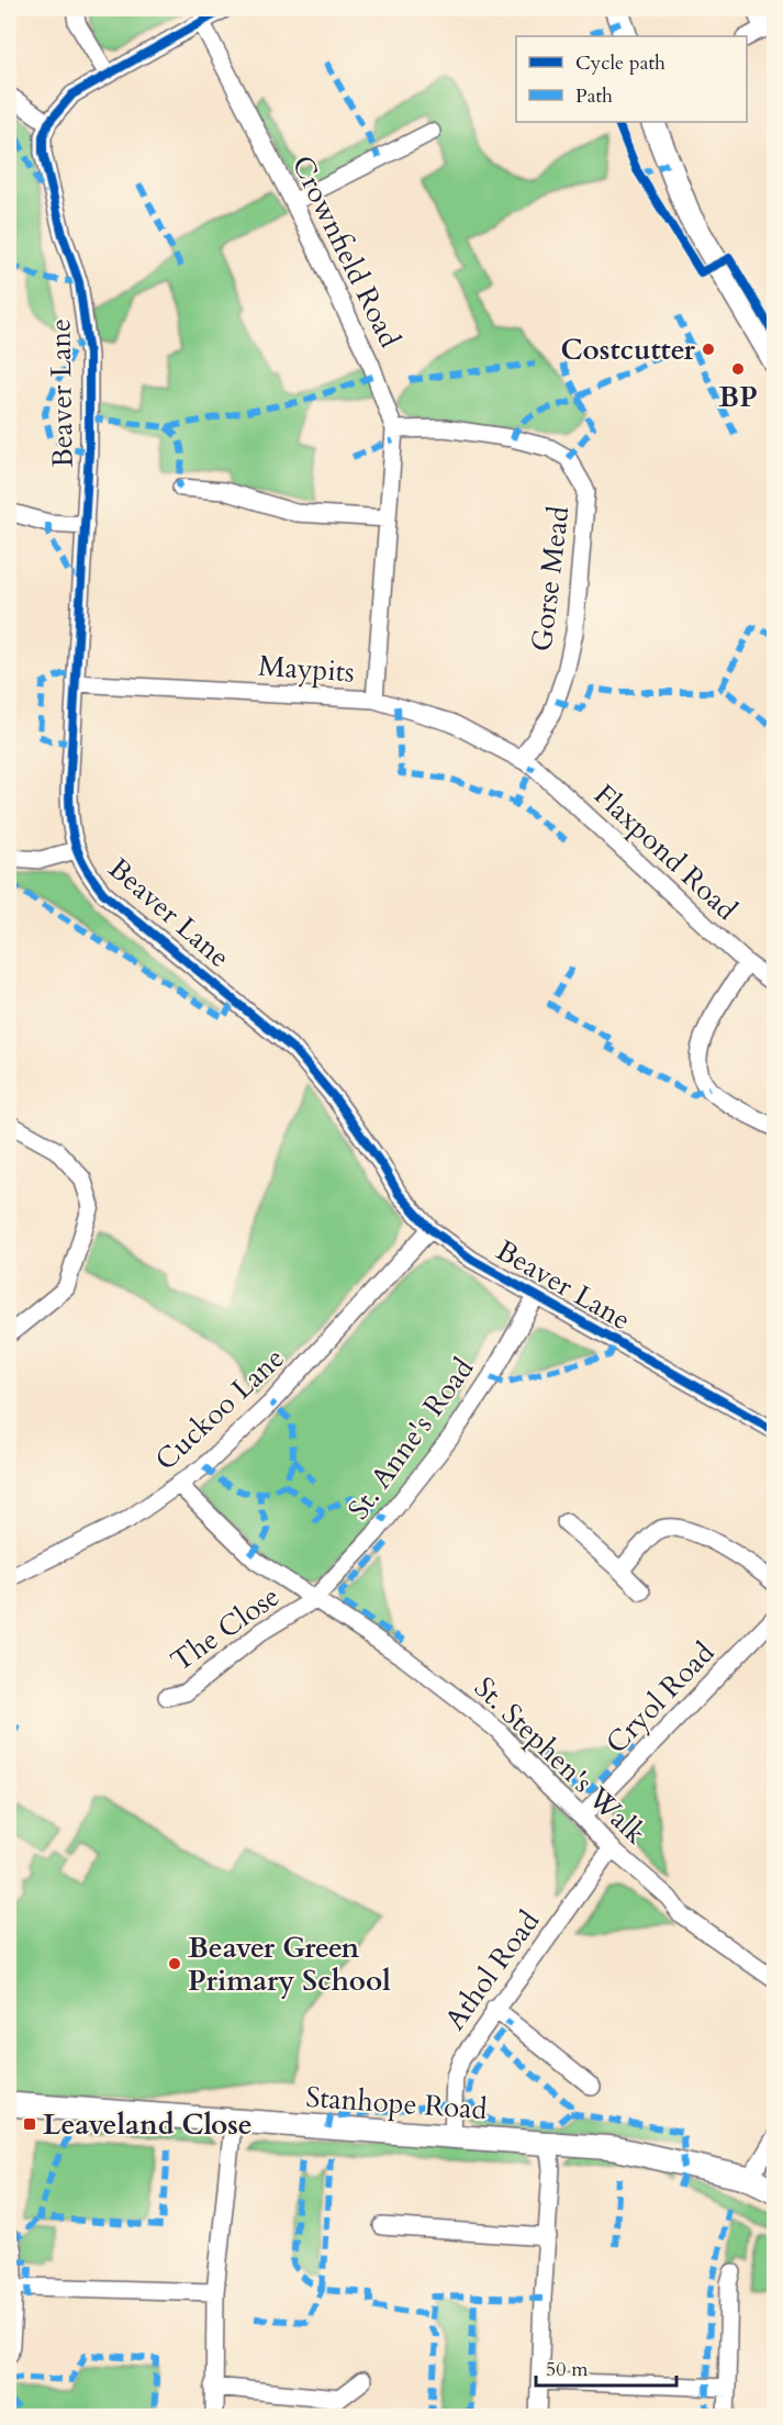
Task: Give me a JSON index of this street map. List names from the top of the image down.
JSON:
{
  "streets": {
    "street": [
      "Crownfield Road",
      "Beaver Lane",
      "Gorse Mead",
      "Maypits",
      "Flaxpond Road",
      "Cuckoo Lane",
      "St. Anne's Road",
      "The Close",
      "Cryol Road",
      "St. Stephen's Walk",
      "Athol Road",
      "Stanhope Road"
    ]
  },
  "crossings": [
    ["Crownfield Road", "Gorse Mead"],
    ["Crownfield Road", "Maypits"],
    ["Beaver Lane", "Maypits"],
    ["Beaver Lane", "Cuckoo Lane"],
    ["Beaver Lane", "St. Anne's Road"],
    ["Gorse Mead", "Maypits"],
    ["Gorse Mead", "Flaxpond Road"],
    ["Maypits", "Flaxpond Road"],
    ["Cuckoo Lane", "St. Stephen's Walk"],
    ["St. Anne's Road", "The Close"],
    ["St. Anne's Road", "St. Stephen's Walk"],
    ["The Close", "St. Stephen's Walk"],
    ["Cryol Road", "St. Stephen's Walk"],
    ["St. Stephen's Walk", "Athol Road"],
    ["Athol Road", "Stanhope Road"]
  ],
  "places": {
    "other": ["Costcutter", "BP", "Beaver Green Primary School"],
    "transit": ["Leaveland Close"]
  },
  "legend": ["Cycle path", "Path"],
  "scale_bar": "50 m"
}
